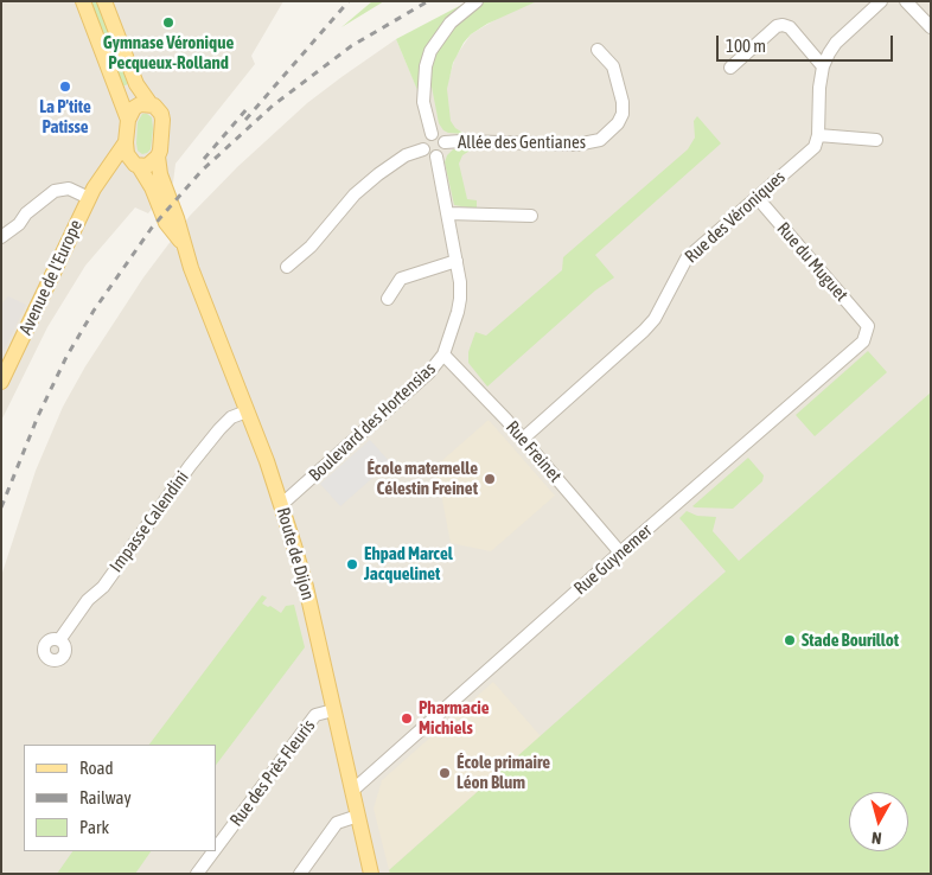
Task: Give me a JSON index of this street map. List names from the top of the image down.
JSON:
{
  "streets": {
    "main road": ["Avenue de l'Europe", "Route de Dijon"],
    "street": [
      "Allée des Gentianes",
      "Rue des Véroniques",
      "Rue du Muguet",
      "Boulevard des Hortensias",
      "Rue Freinet",
      "Impasse Calendini",
      "Rue Guynemer",
      "Rue des Près Fleuris"
    ]
  },
  "crossings": [
    ["Allée des Gentianes", "Boulevard des Hortensias"],
    ["Rue des Véroniques", "Rue du Muguet"],
    ["Rue des Véroniques", "Rue Freinet"],
    ["Rue du Muguet", "Rue Guynemer"],
    ["Avenue de l'Europe", "Route de Dijon"],
    ["Boulevard des Hortensias", "Rue Freinet"],
    ["Boulevard des Hortensias", "Route de Dijon"],
    ["Rue Freinet", "Rue Guynemer"],
    ["Impasse Calendini", "Route de Dijon"],
    ["Route de Dijon", "Rue Guynemer"],
    ["Route de Dijon", "Rue des Près Fleuris"]
  ],
  "places": [
    "Gymnase Véronique Pecqueux-Rolland",
    "La P'tite Patisse",
    "École maternelle Célestin Freinet",
    "Ehpad Marcel Jacquelinet",
    "Stade Bourillot",
    "Pharmacie Michiels",
    "École primaire Léon Blum"
  ],
  "legend": ["Road", "Railway", "Park"],
  "scale_bar": "100 m",
  "north": "bottom"
}
